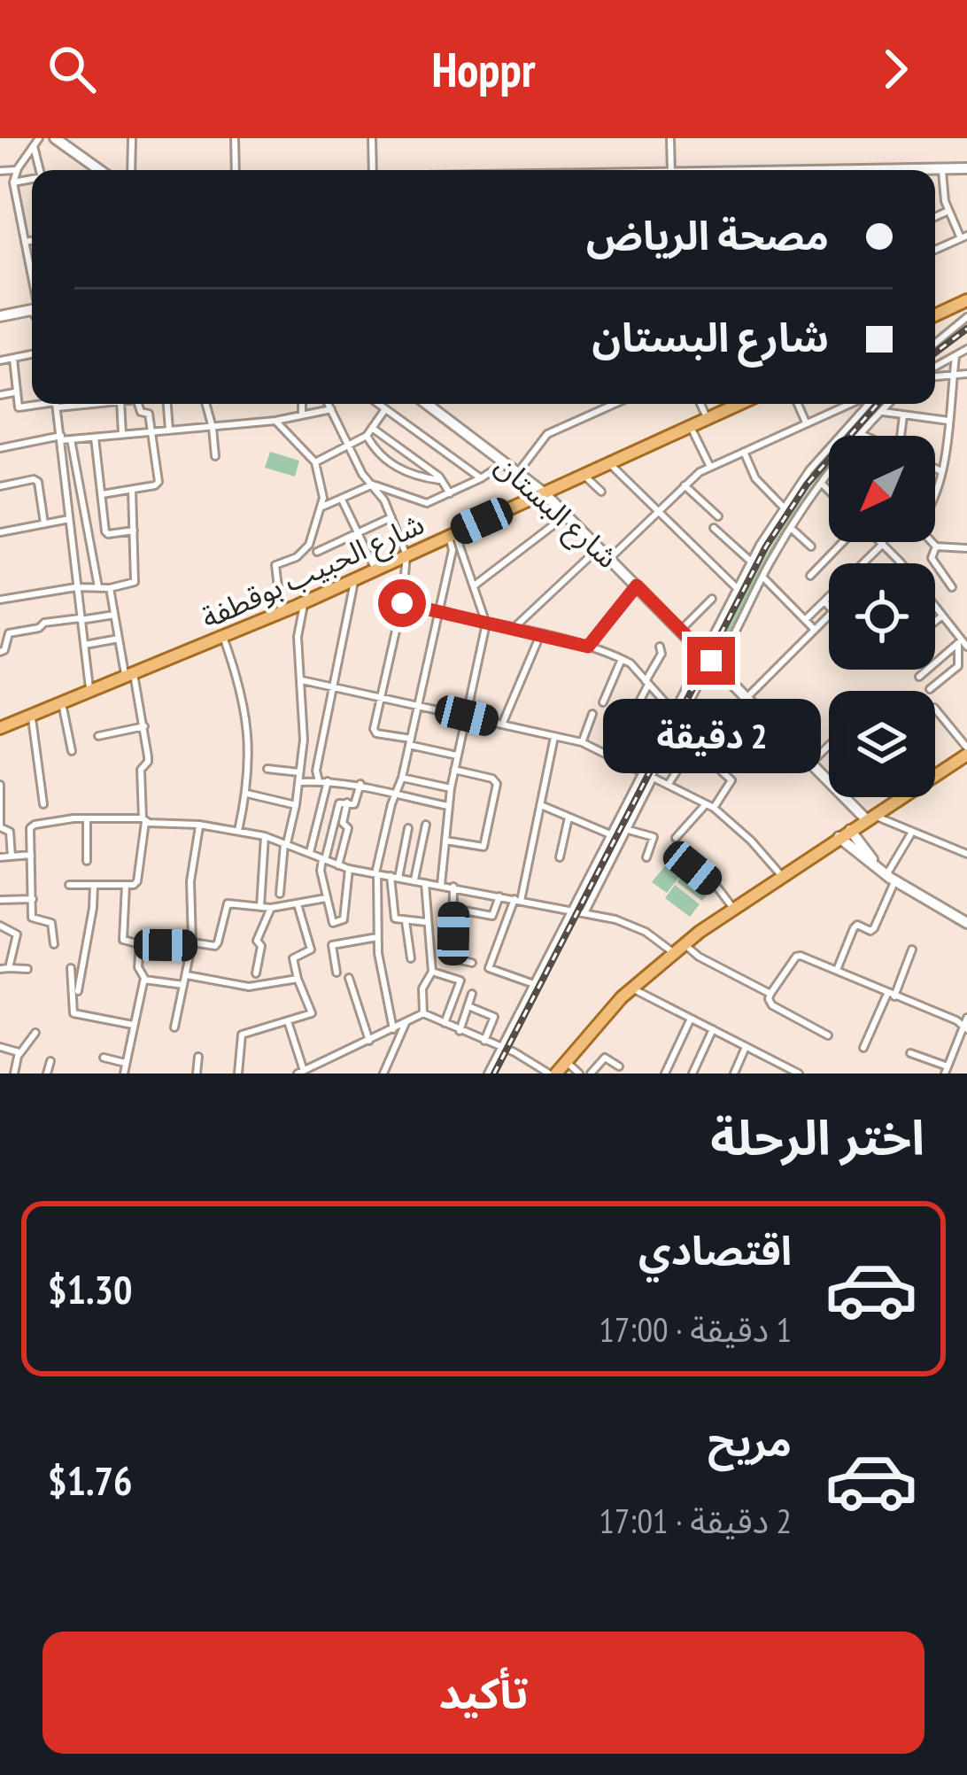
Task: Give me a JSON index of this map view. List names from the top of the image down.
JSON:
{
  "streets": {
    "main road": ["شارع البستان", "شارع الحبيب بوقطفة"]
  },
  "crossings": [
    ["شارع البستان", "شارع الحبيب بوقطفة"]
  ],
  "north": "bottom left",
  "page": {
    "header": "Hoppr",
    "banner": ["مصحة الرياض", "شارع البستان"],
    "bubble": "2 دقيقة",
    "heading": "اختر الرحلة",
    "list": [
      {
        "name": "اقتصادي",
        "note": "1 دقيقة · 17:00",
        "value": "$1.30"
      },
      {
        "name": "مريح",
        "note": "2 دقيقة · 17:01",
        "value": "$1.76"
      }
    ],
    "buttons": "تأكيد"
  }
}
